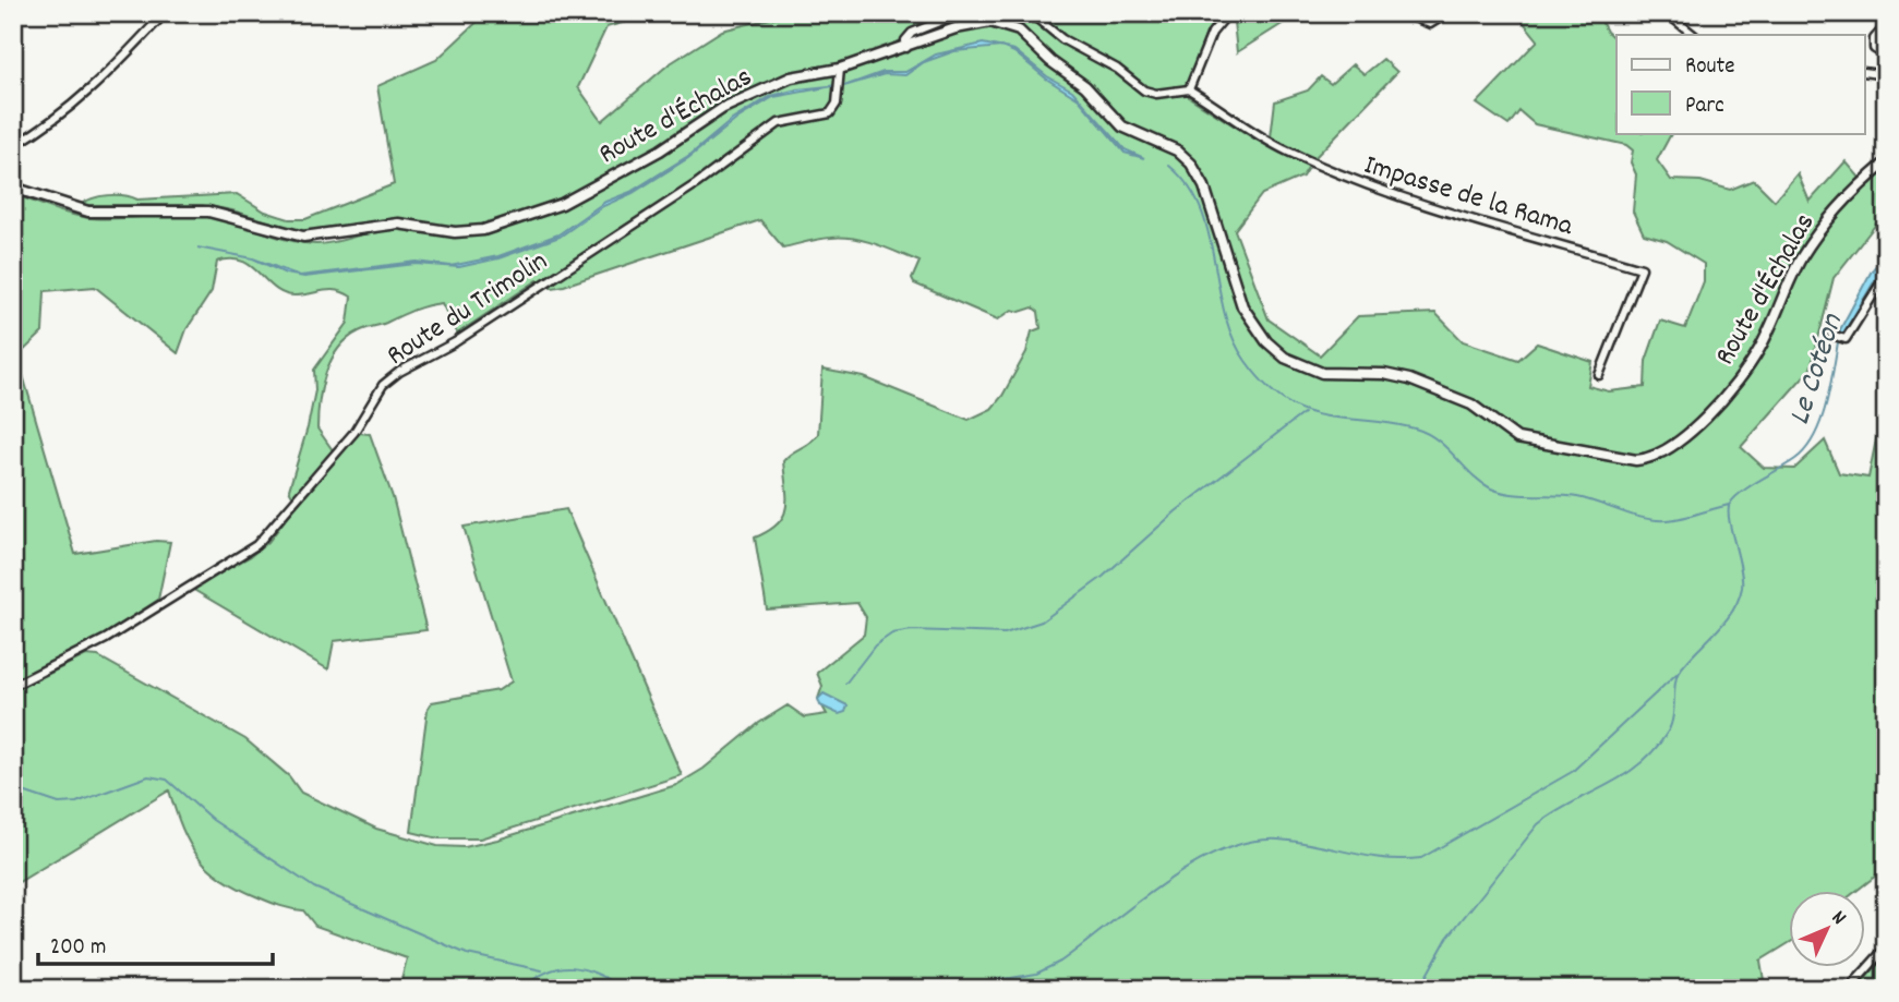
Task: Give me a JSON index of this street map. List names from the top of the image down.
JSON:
{
  "streets": {
    "street": ["Route d'Échalas", "Impasse de la Rama", "Route du Trimolin"]
  },
  "crossings": [
    ["Route d'Échalas", "Route du Trimolin"]
  ],
  "water": ["Le Cotéon"],
  "legend": ["Route", "Parc"],
  "scale_bar": "200 m",
  "north": "top right"
}
